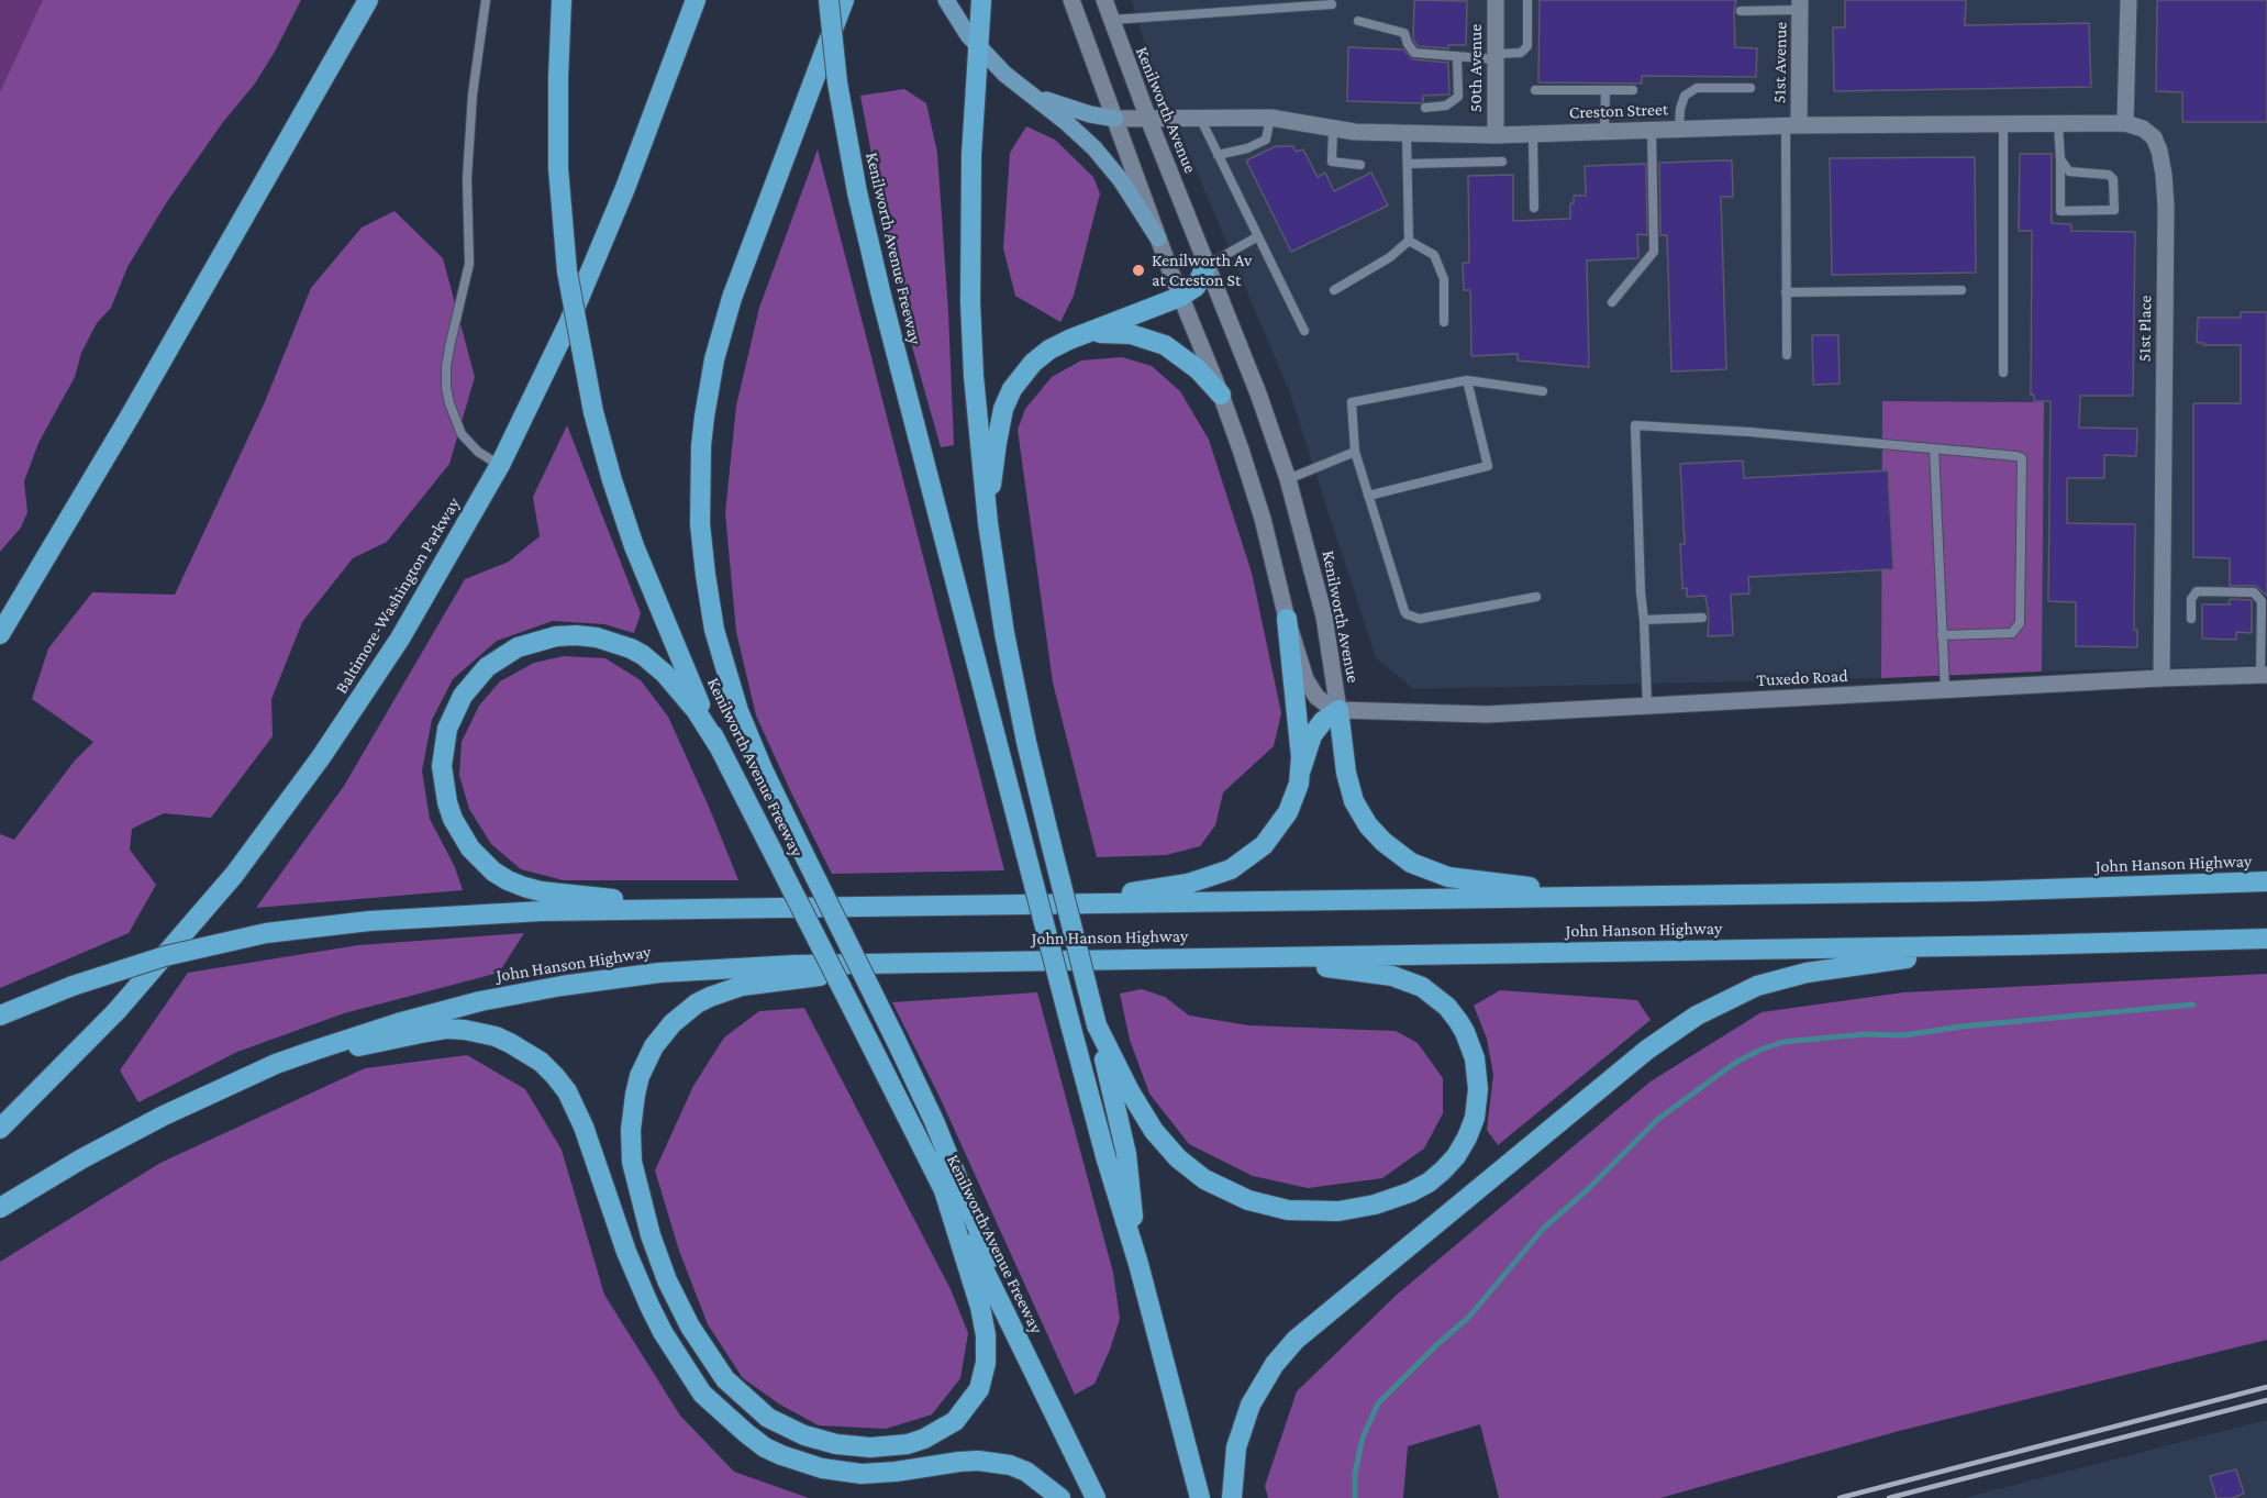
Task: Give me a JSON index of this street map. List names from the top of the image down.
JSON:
{
  "streets": {
    "highway": ["Kenilworth Avenue Freeway", "Baltimore-Washington Parkway", "John Hanson Highway"],
    "main road": [
      "51st Avenue",
      "50th Avenue",
      "Kenilworth Avenue",
      "Creston Street",
      "51st Place",
      "Tuxedo Road"
    ]
  },
  "crossings": [
    ["51st Avenue", "Creston Street"],
    ["50th Avenue", "Creston Street"],
    ["Kenilworth Avenue", "Creston Street"],
    ["Kenilworth Avenue", "Tuxedo Road"],
    ["Creston Street", "51st Place"],
    ["51st Place", "Tuxedo Road"]
  ],
  "places": ["Kenilworth Av at Creston St"]
}
